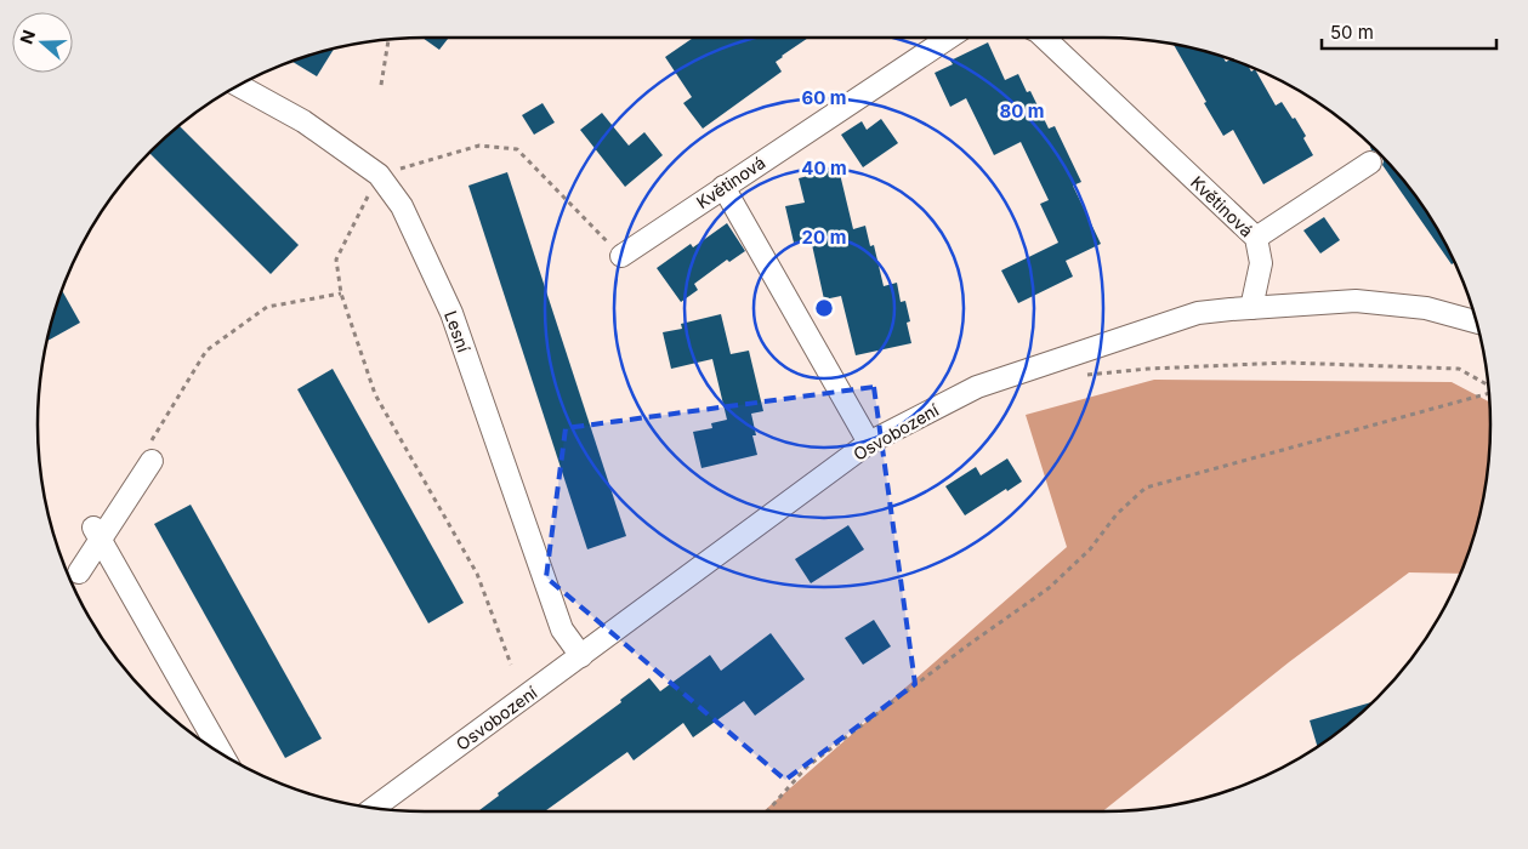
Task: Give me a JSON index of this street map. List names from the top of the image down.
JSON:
{
  "streets": {
    "street": ["Květinová", "Lesní", "Osvobození"]
  },
  "crossings": [
    ["Květinová", "Osvobození"],
    ["Lesní", "Osvobození"]
  ],
  "scale_bar": "50 m",
  "north": "left",
  "rings": [
    "60 m",
    "80 m",
    "40 m",
    "20 m"
  ]
}
